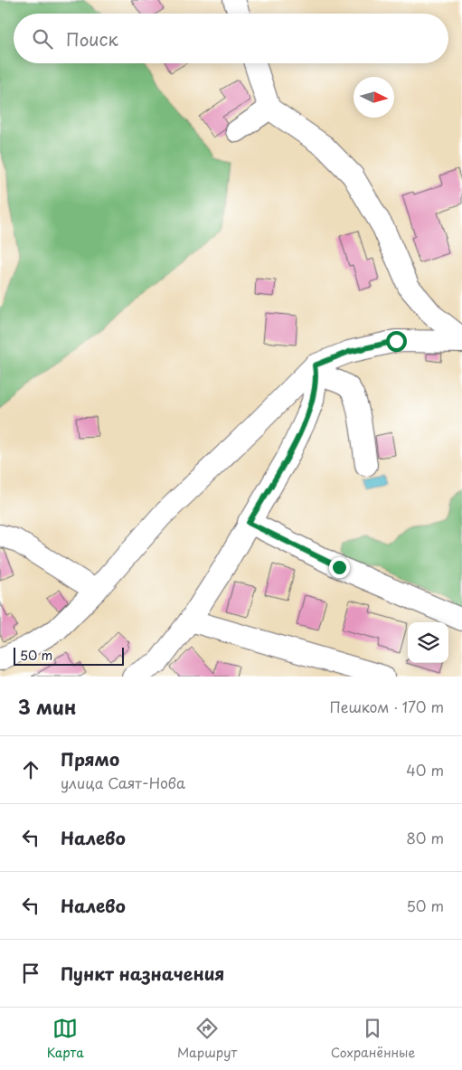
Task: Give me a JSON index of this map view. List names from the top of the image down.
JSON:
{
  "scale_bar": "50 m",
  "north": "right",
  "page": {
    "search": "Поиск",
    "scale": "50 m",
    "heading": ["3 мин", "Пешком · 170 m"],
    "list": [
      ["Прямо", "улица Саят-Нова", "40 m"],
      ["Налево", "80 m"],
      ["Налево", "50 m"],
      "Пункт назначения"
    ],
    "nav": ["Карта", "Маршрут", "Сохранённые"]
  }
}
